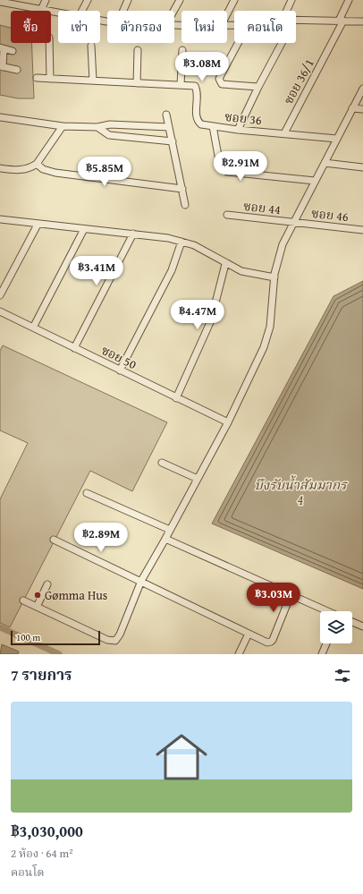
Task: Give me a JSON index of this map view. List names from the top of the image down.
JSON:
{
  "streets": {
    "street": [
      "ซอย 36/1",
      "ซอย 36",
      "ซอย 44",
      "ซอย 46",
      "ซอย 50"
    ]
  },
  "crossings": [
    ["ซอย 36/1", "ซอย 36"],
    ["ซอย 44", "ซอย 46"]
  ],
  "water": ["บึงรับน้ำสัมมากร 4"],
  "places": ["Gømma Hus"],
  "scale_bar": "100 m",
  "page": {
    "chip": [
      "ซื้อ",
      "เช่า",
      "ตัวกรอง",
      "ใหม่",
      "คอนโด"
    ],
    "price": [
      "฿3.08M",
      "฿2.91M",
      "฿5.85M",
      "฿3.41M",
      "฿4.47M",
      "฿2.89M",
      "฿3.03M"
    ],
    "scale": "100 m",
    "heading": "7 รายการ",
    "list": [
      {
        "name": "฿3,030,000",
        "note": "2 ห้อง · 64 m² · คอนโด"
      }
    ]
  }
}
